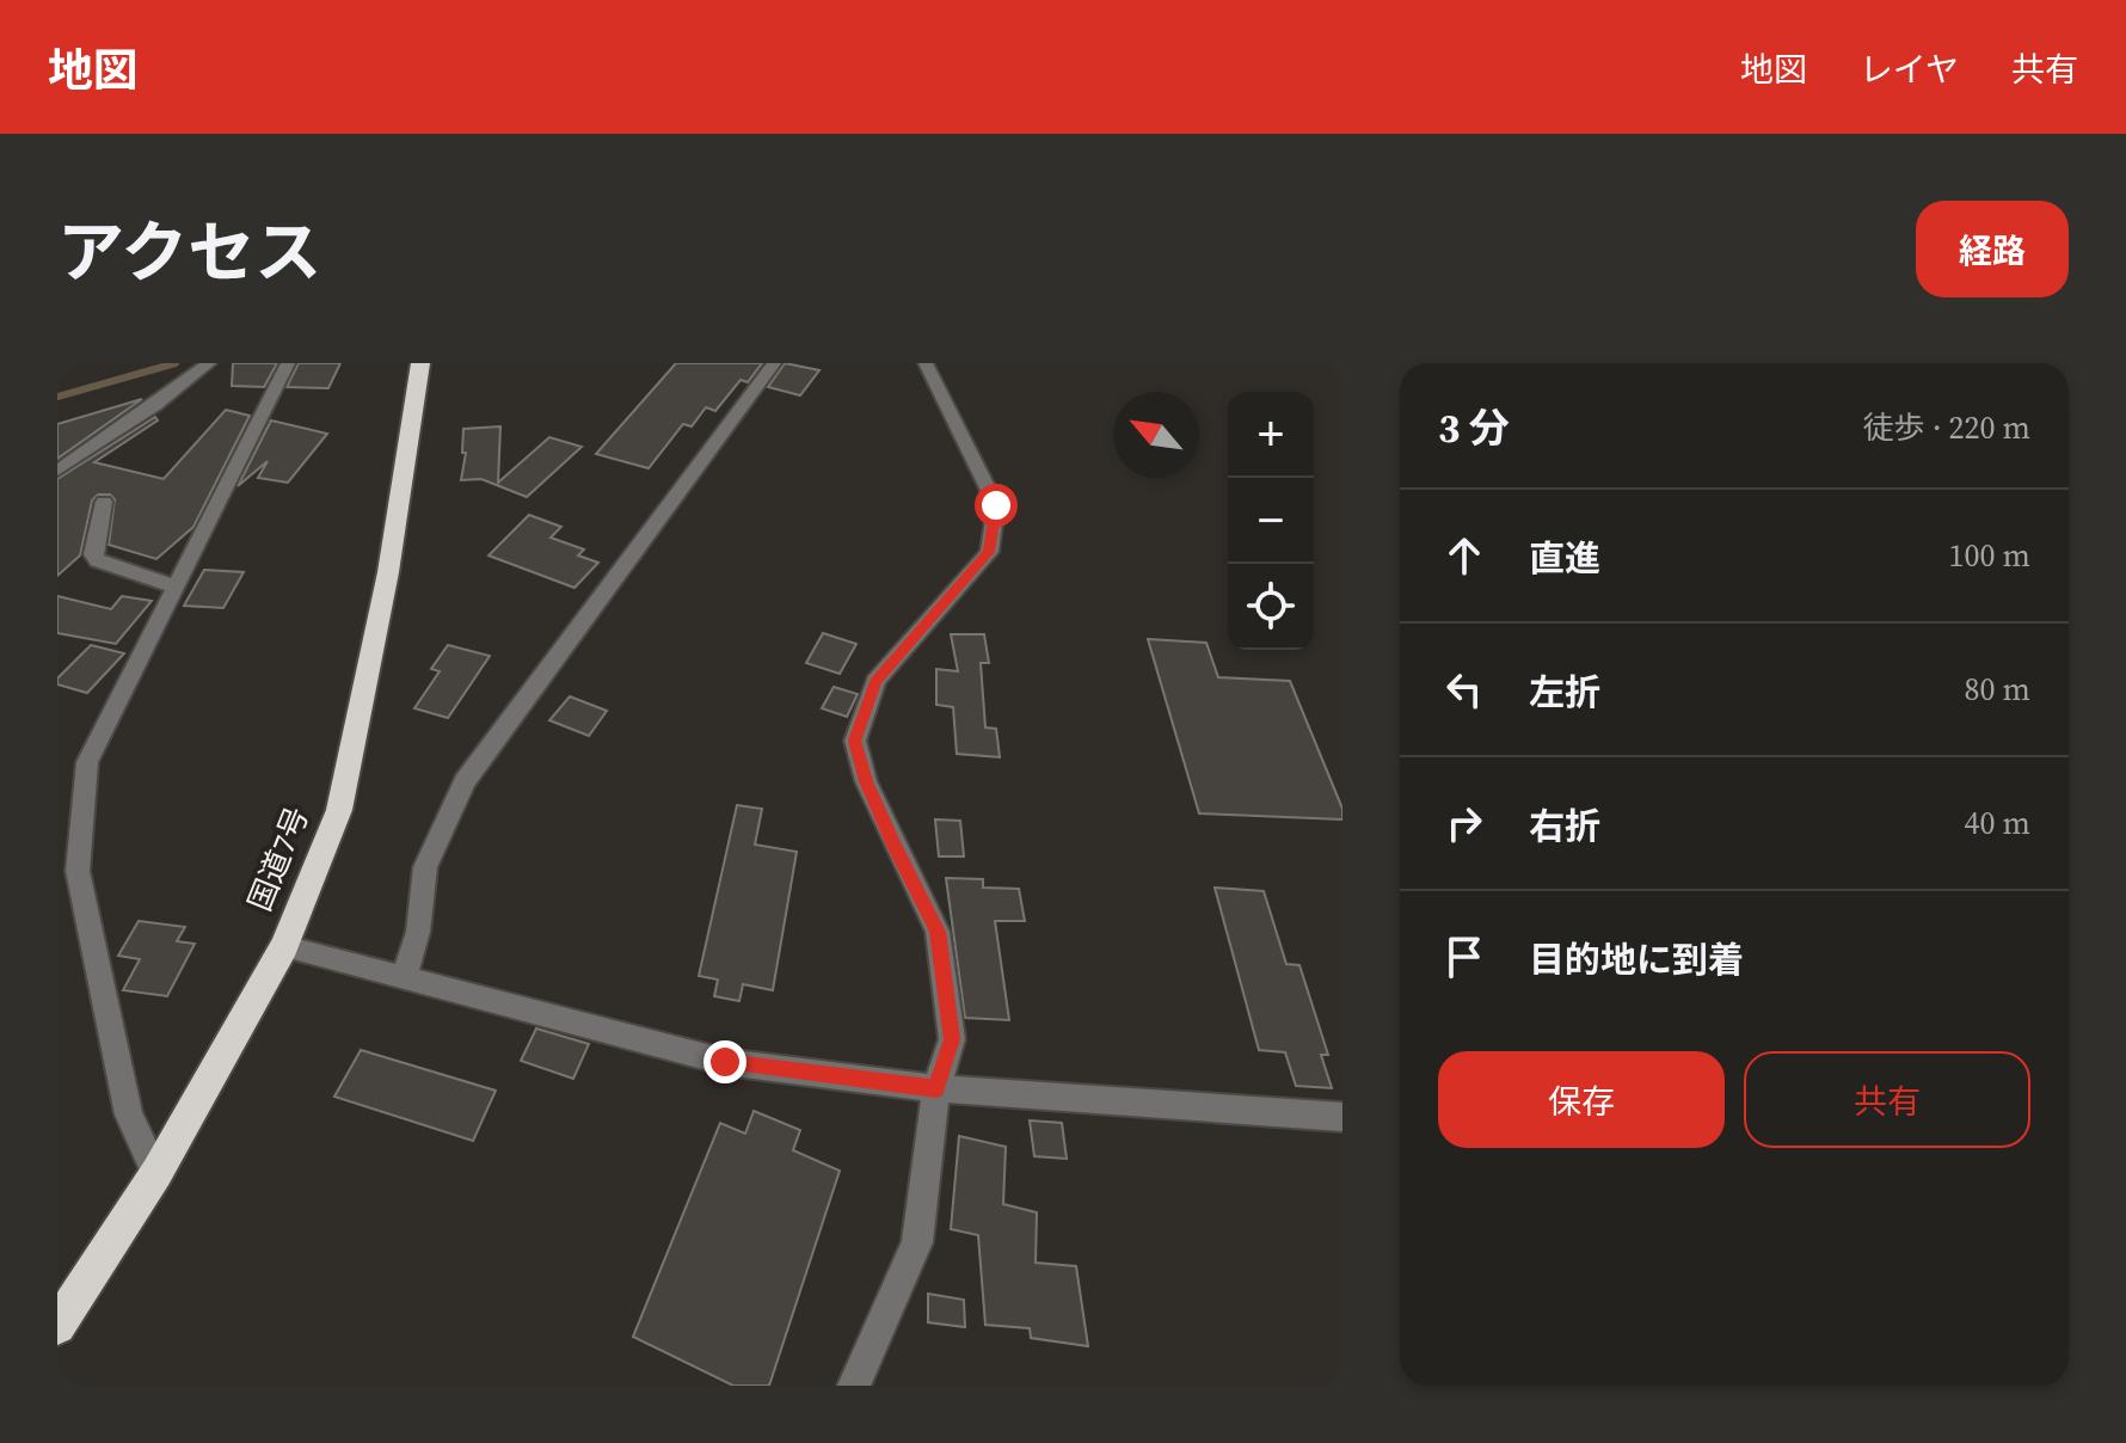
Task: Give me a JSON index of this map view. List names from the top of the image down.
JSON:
{
  "streets": {
    "highway": ["国道7号"]
  },
  "north": "top left",
  "page": {
    "header": "地図",
    "nav": ["地図", "レイヤ", "共有"],
    "title": "アクセス",
    "buttons": [
      "経路",
      ["保存", "共有"]
    ],
    "heading": ["3 分", "徒歩 · 220 m"],
    "map_buttons": ["+", "−"],
    "list": [
      ["直進", "100 m"],
      ["左折", "80 m"],
      ["右折", "40 m"],
      "目的地に到着"
    ]
  }
}
